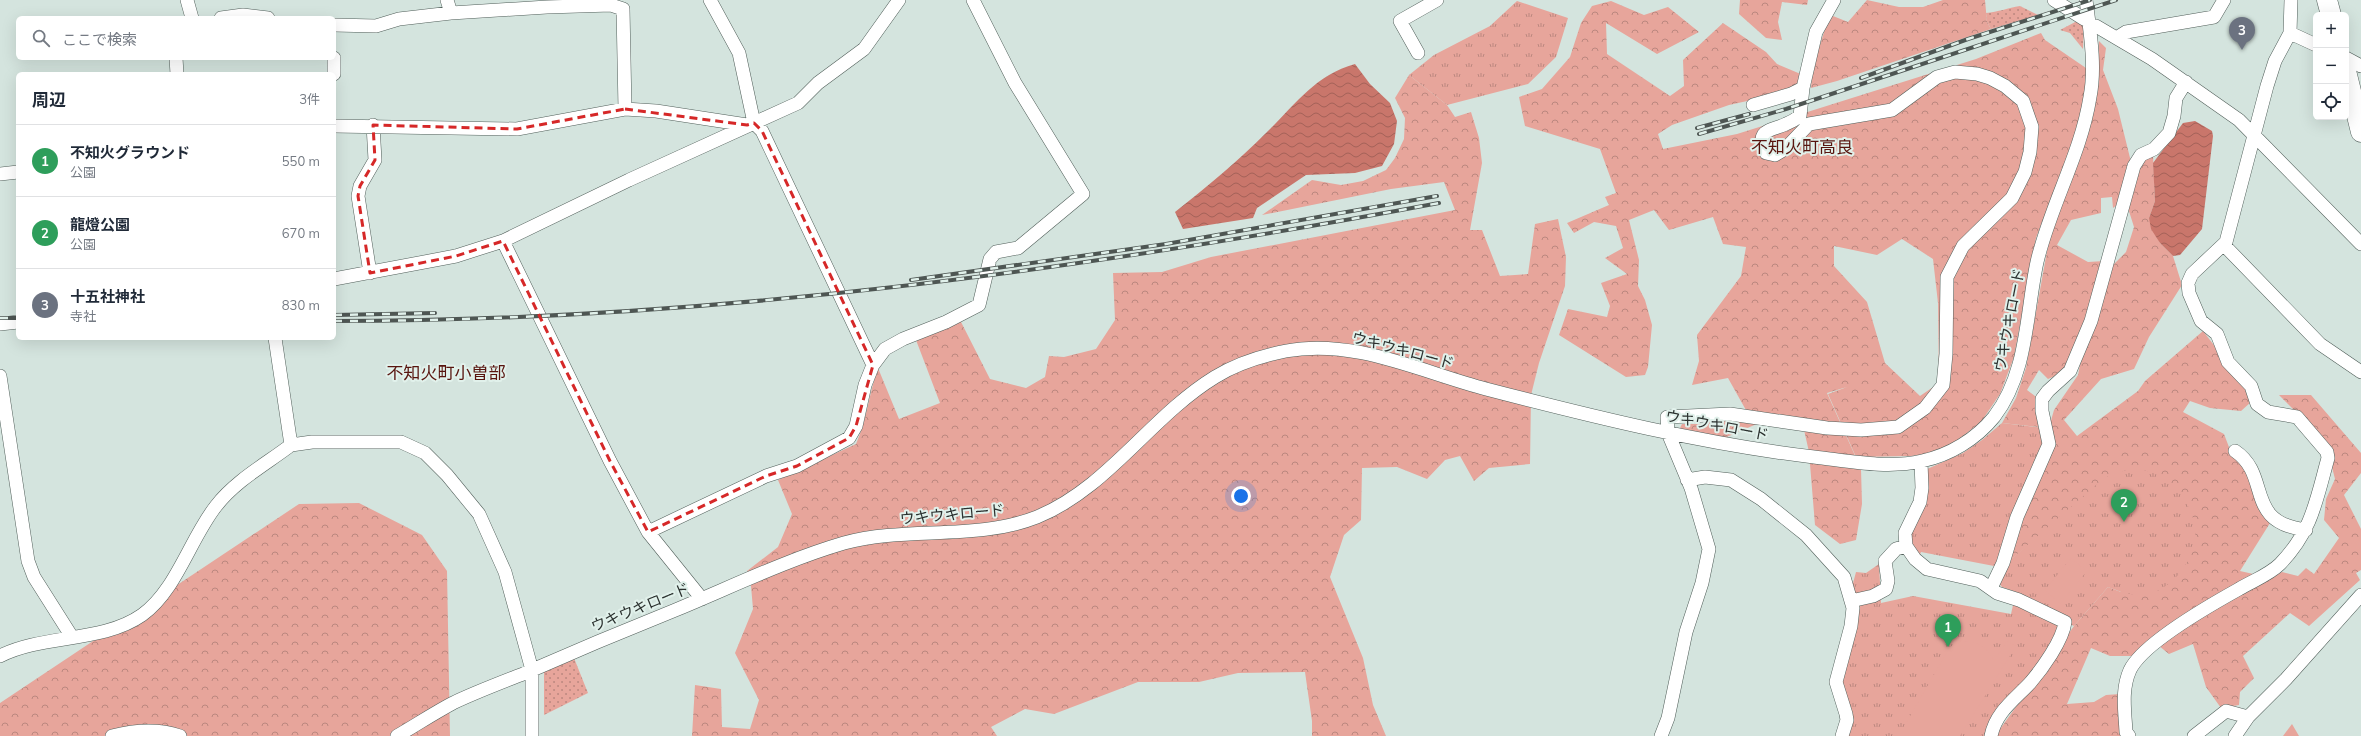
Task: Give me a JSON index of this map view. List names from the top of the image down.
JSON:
{
  "streets": {
    "street": ["ウキウキロード"]
  },
  "districts": ["不知火町高良", "不知火町小曽部"],
  "page": {
    "map_buttons": ["+", "−"],
    "search": "ここで検索",
    "pins": ["3", "2", "1"],
    "heading": ["周辺", "3件"],
    "list": [
      {
        "mark": "1",
        "name": "不知火グラウンド",
        "note": "公園",
        "value": "550 m"
      },
      {
        "mark": "2",
        "name": "龍燈公園",
        "note": "公園",
        "value": "670 m"
      },
      {
        "mark": "3",
        "name": "十五社神社",
        "note": "寺社",
        "value": "830 m"
      }
    ]
  }
}
